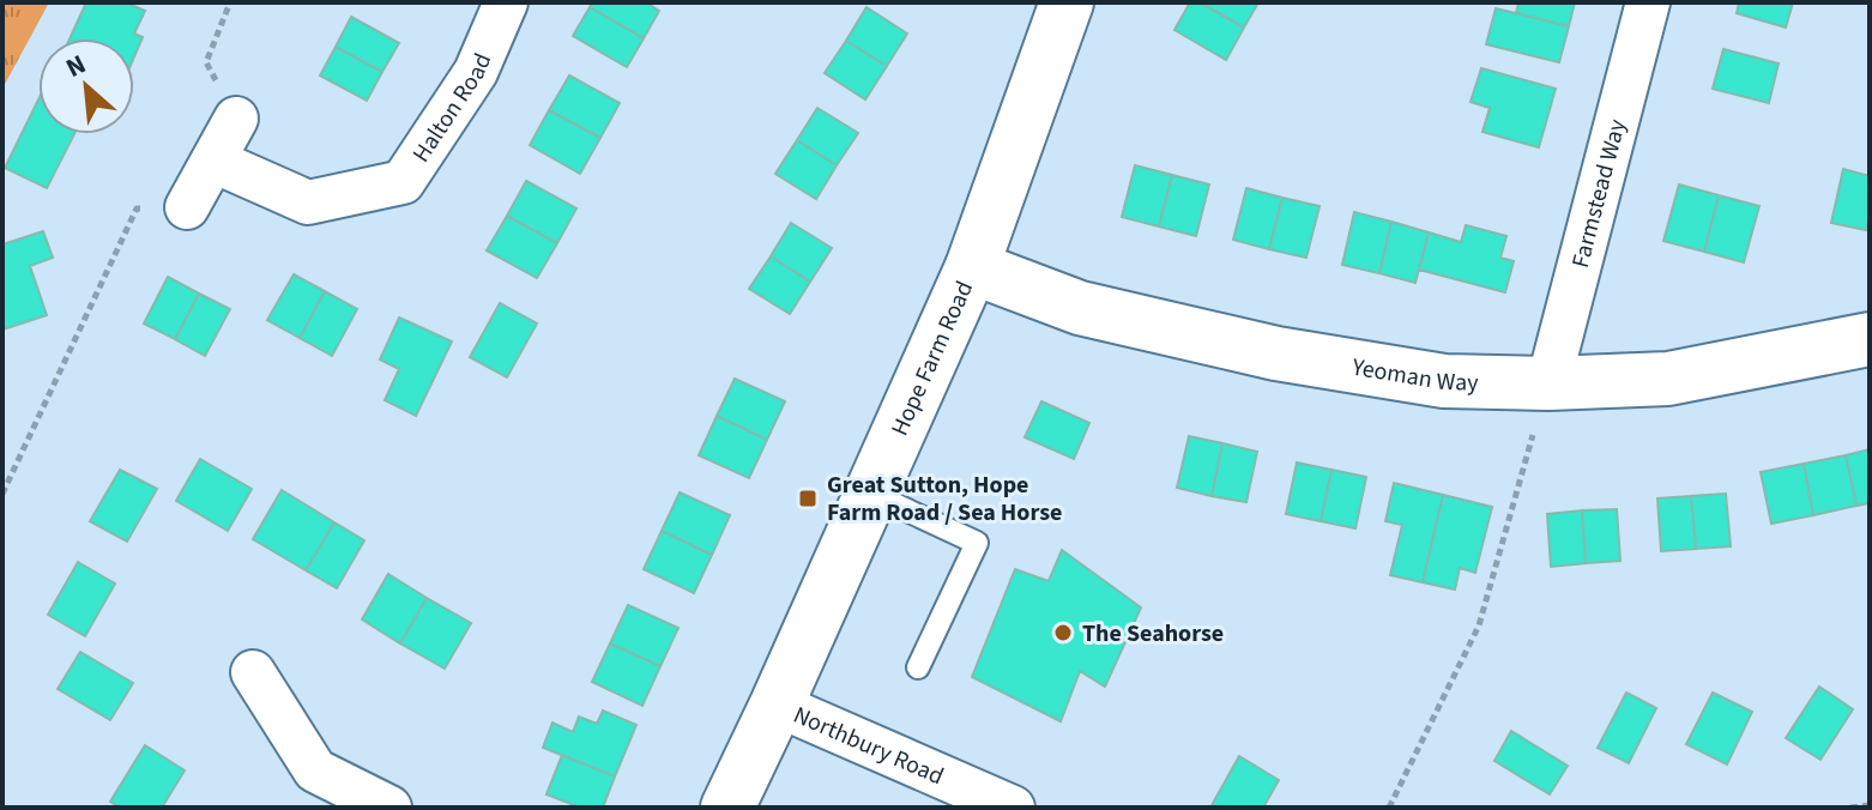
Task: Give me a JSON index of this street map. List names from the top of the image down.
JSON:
{
  "streets": {
    "street": [
      "Halton Road",
      "Farmstead Way",
      "Hope Farm Road",
      "Yeoman Way",
      "Northbury Road"
    ]
  },
  "crossings": [
    ["Farmstead Way", "Yeoman Way"],
    ["Hope Farm Road", "Yeoman Way"],
    ["Hope Farm Road", "Northbury Road"]
  ],
  "places": {
    "transit": ["Great Sutton, Hope Farm Road / Sea Horse"],
    "other": ["The Seahorse"]
  },
  "north": "top left"
}
